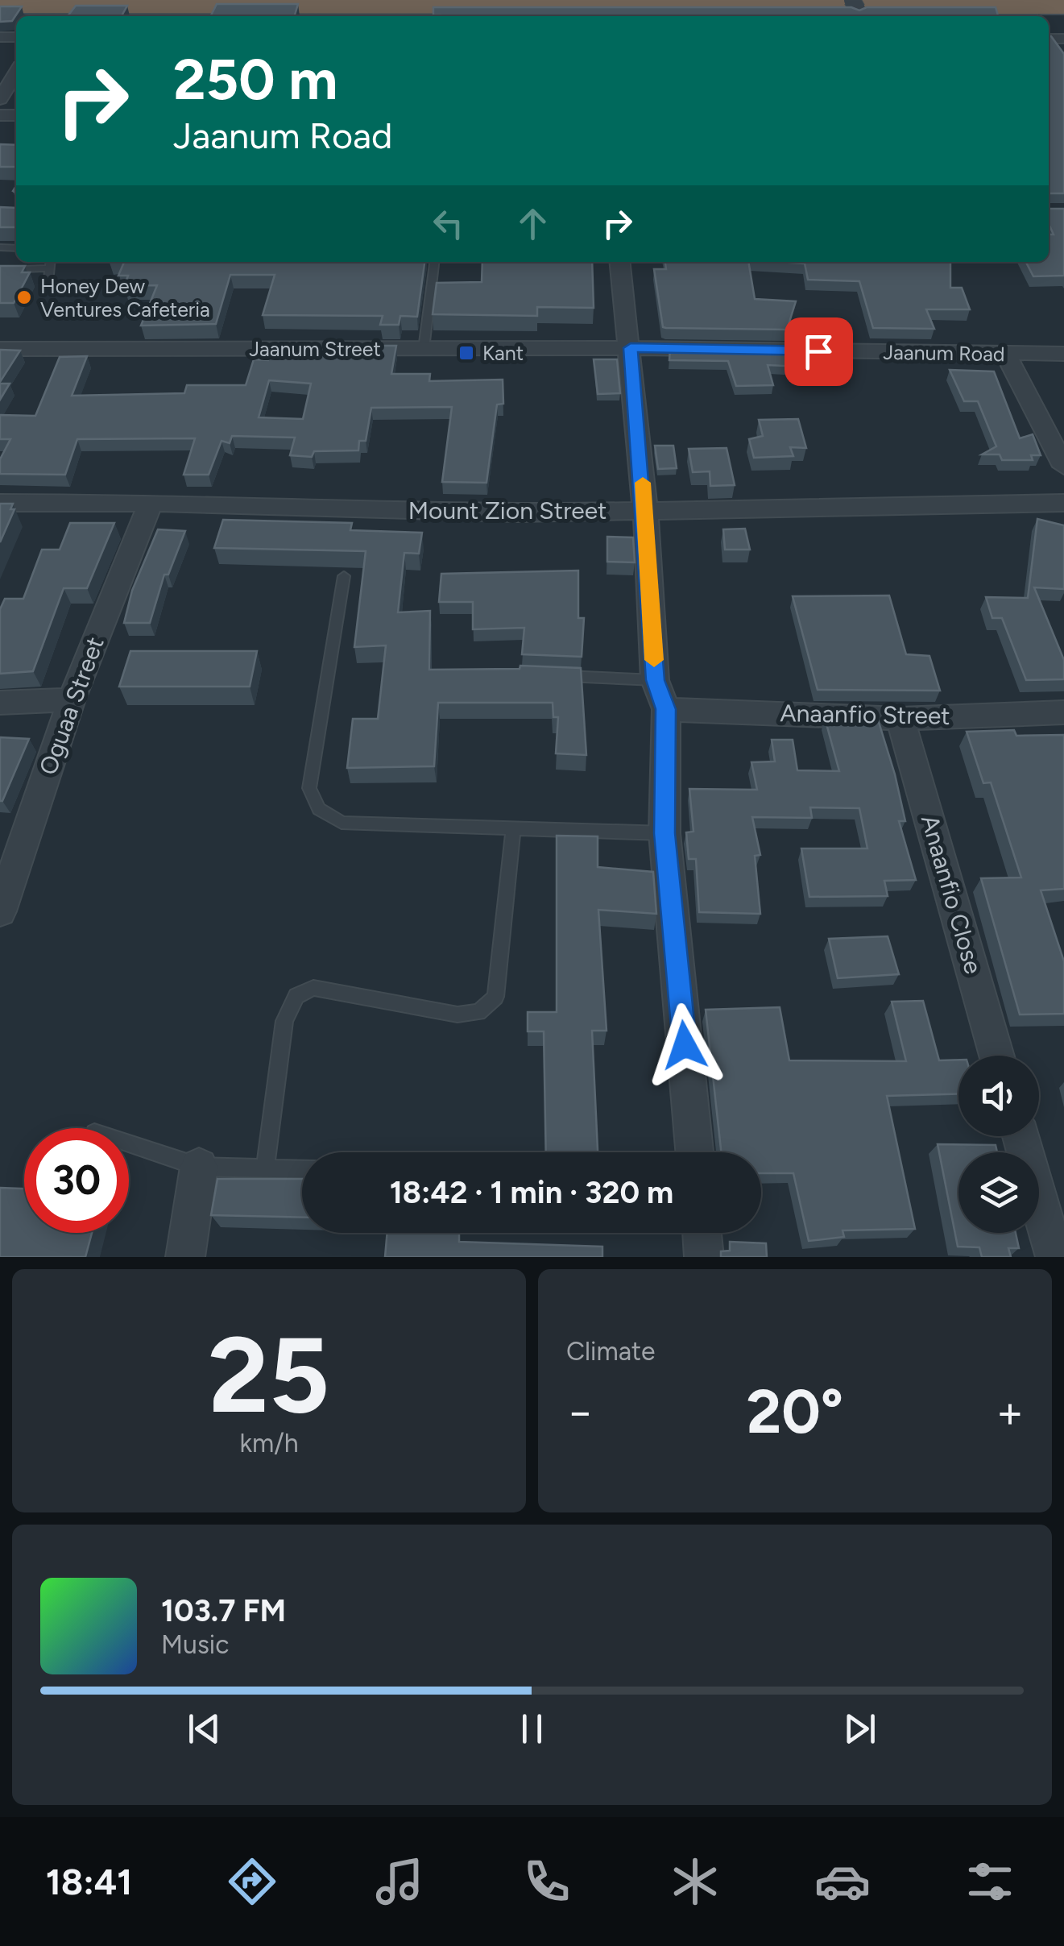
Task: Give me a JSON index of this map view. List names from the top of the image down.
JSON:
{
  "streets": {
    "street": [
      "Jaanum Street",
      "Jaanum Road",
      "Mount Zion Street",
      "Oguaa Street",
      "Anaanfio Street",
      "Anaanfio Close"
    ]
  },
  "crossings": [
    ["Jaanum Street", "Jaanum Road"],
    ["Mount Zion Street", "Oguaa Street"],
    ["Anaanfio Street", "Anaanfio Close"]
  ],
  "places": {
    "other": ["Honey Dew Ventures Cafeteria"],
    "transit": ["Kant"]
  },
  "page": {
    "turn": ["250 m", "Jaanum Road"],
    "limit": "30",
    "trip": "18:42 · 1 min · 320 m",
    "tile": [
      ["25", "km/h"],
      "Climate"
    ],
    "heat": ["−", "20°", "+"],
    "song": ["103.7 FM", "Music"],
    "tabs": "18:41"
  }
}
